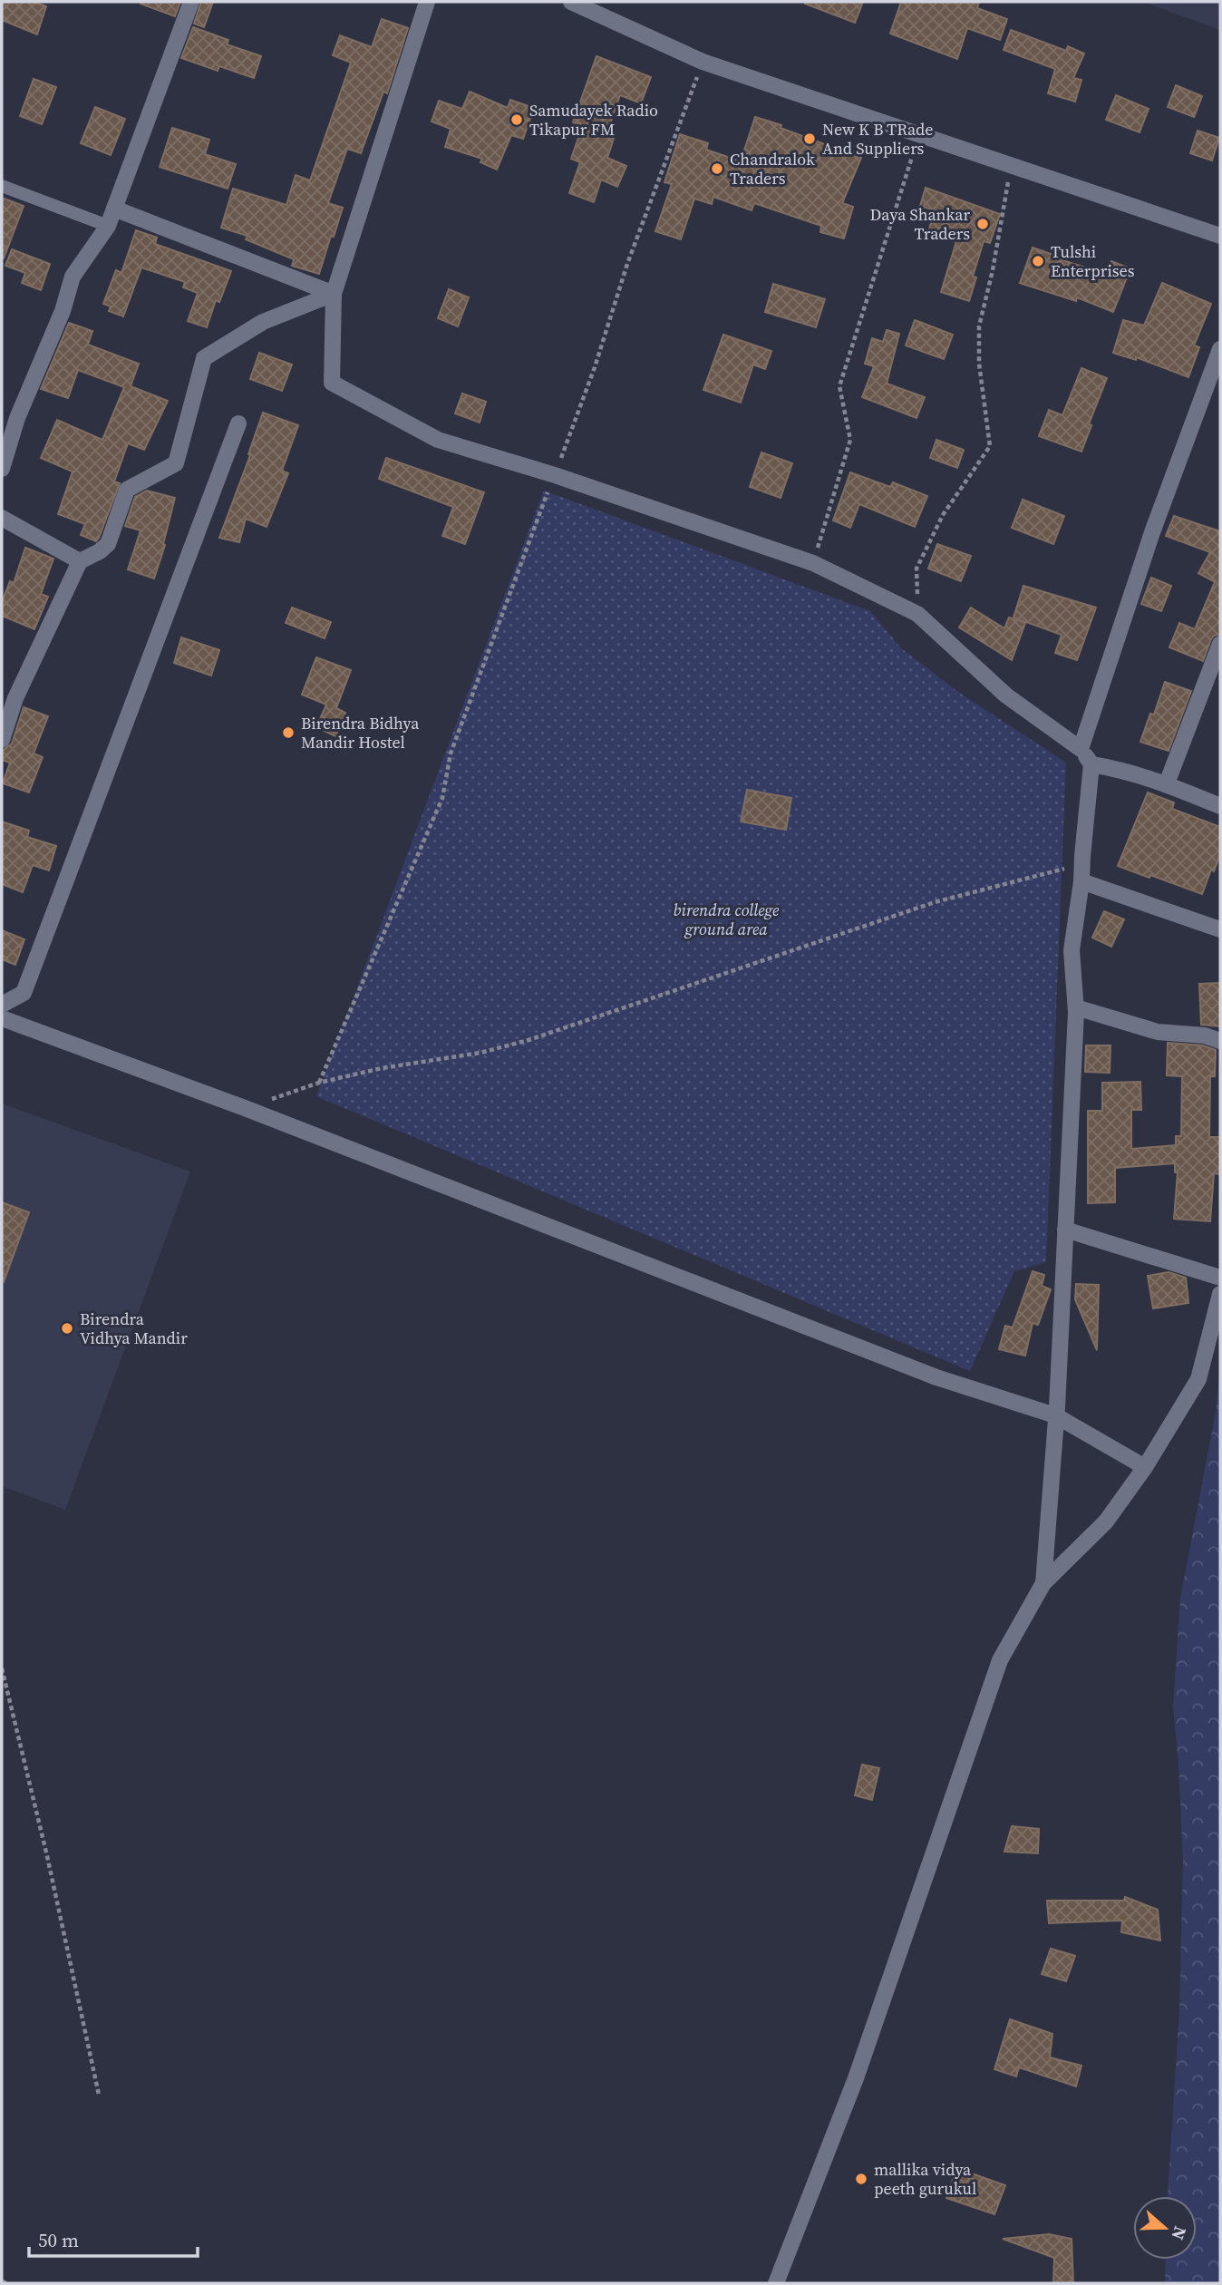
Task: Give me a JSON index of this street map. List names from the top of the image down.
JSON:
{
  "parks": ["birendra college ground area"],
  "places": [
    "Samudayek Radio Tikapur FM",
    "New K B TRade And Suppliers",
    "Chandralok Traders",
    "Daya Shankar Traders",
    "Tulshi Enterprises",
    "Birendra Bidhya Mandir Hostel",
    "Birendra Vidhya Mandir",
    "mallika vidya peeth gurukul"
  ],
  "scale_bar": "50 m",
  "north": "right"
}
